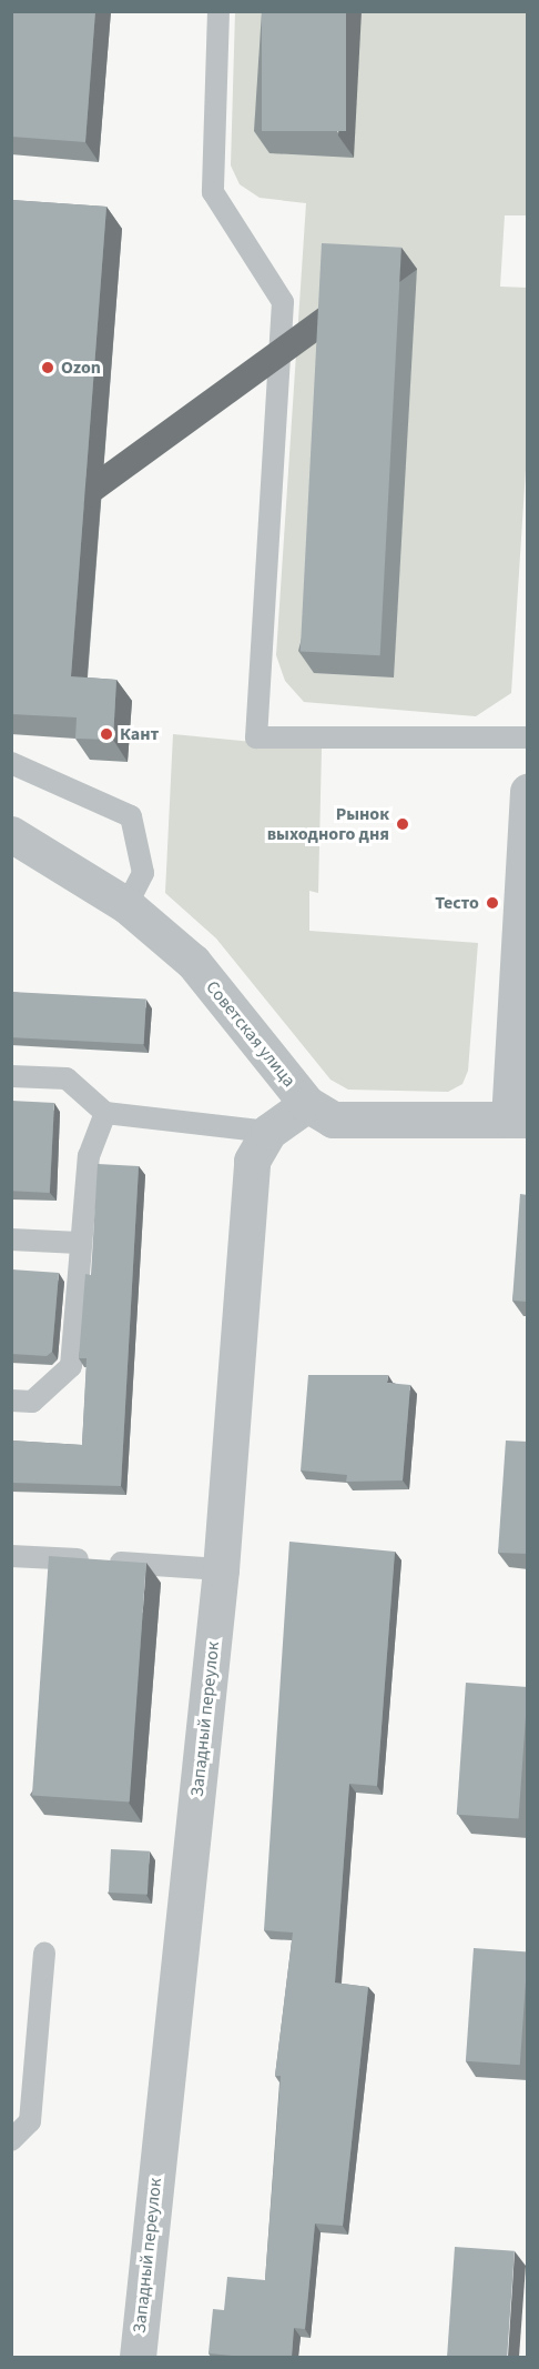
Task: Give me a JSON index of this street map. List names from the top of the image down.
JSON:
{
  "streets": {
    "street": ["Советская улица", "Западный переулок"]
  },
  "crossings": [
    ["Советская улица", "Западный переулок"]
  ],
  "places": [
    "Ozon",
    "Кант",
    "Рынок выходного дня",
    "Тесто"
  ]
}
